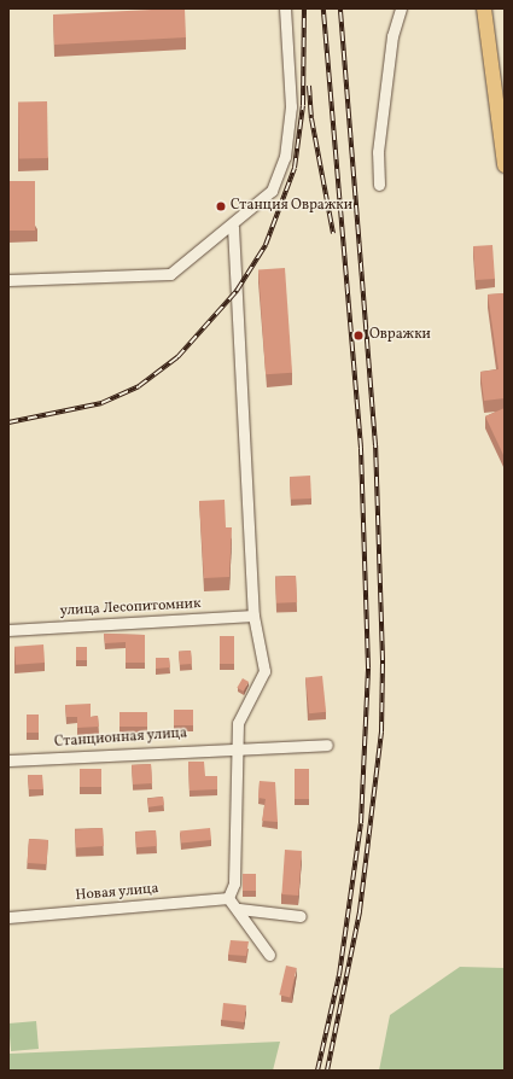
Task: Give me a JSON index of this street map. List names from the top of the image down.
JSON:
{
  "streets": {
    "street": ["улица Лесопитомник", "Станционная улица", "Новая улица"]
  },
  "places": ["Станция Овражки", "Овражки"]
}
